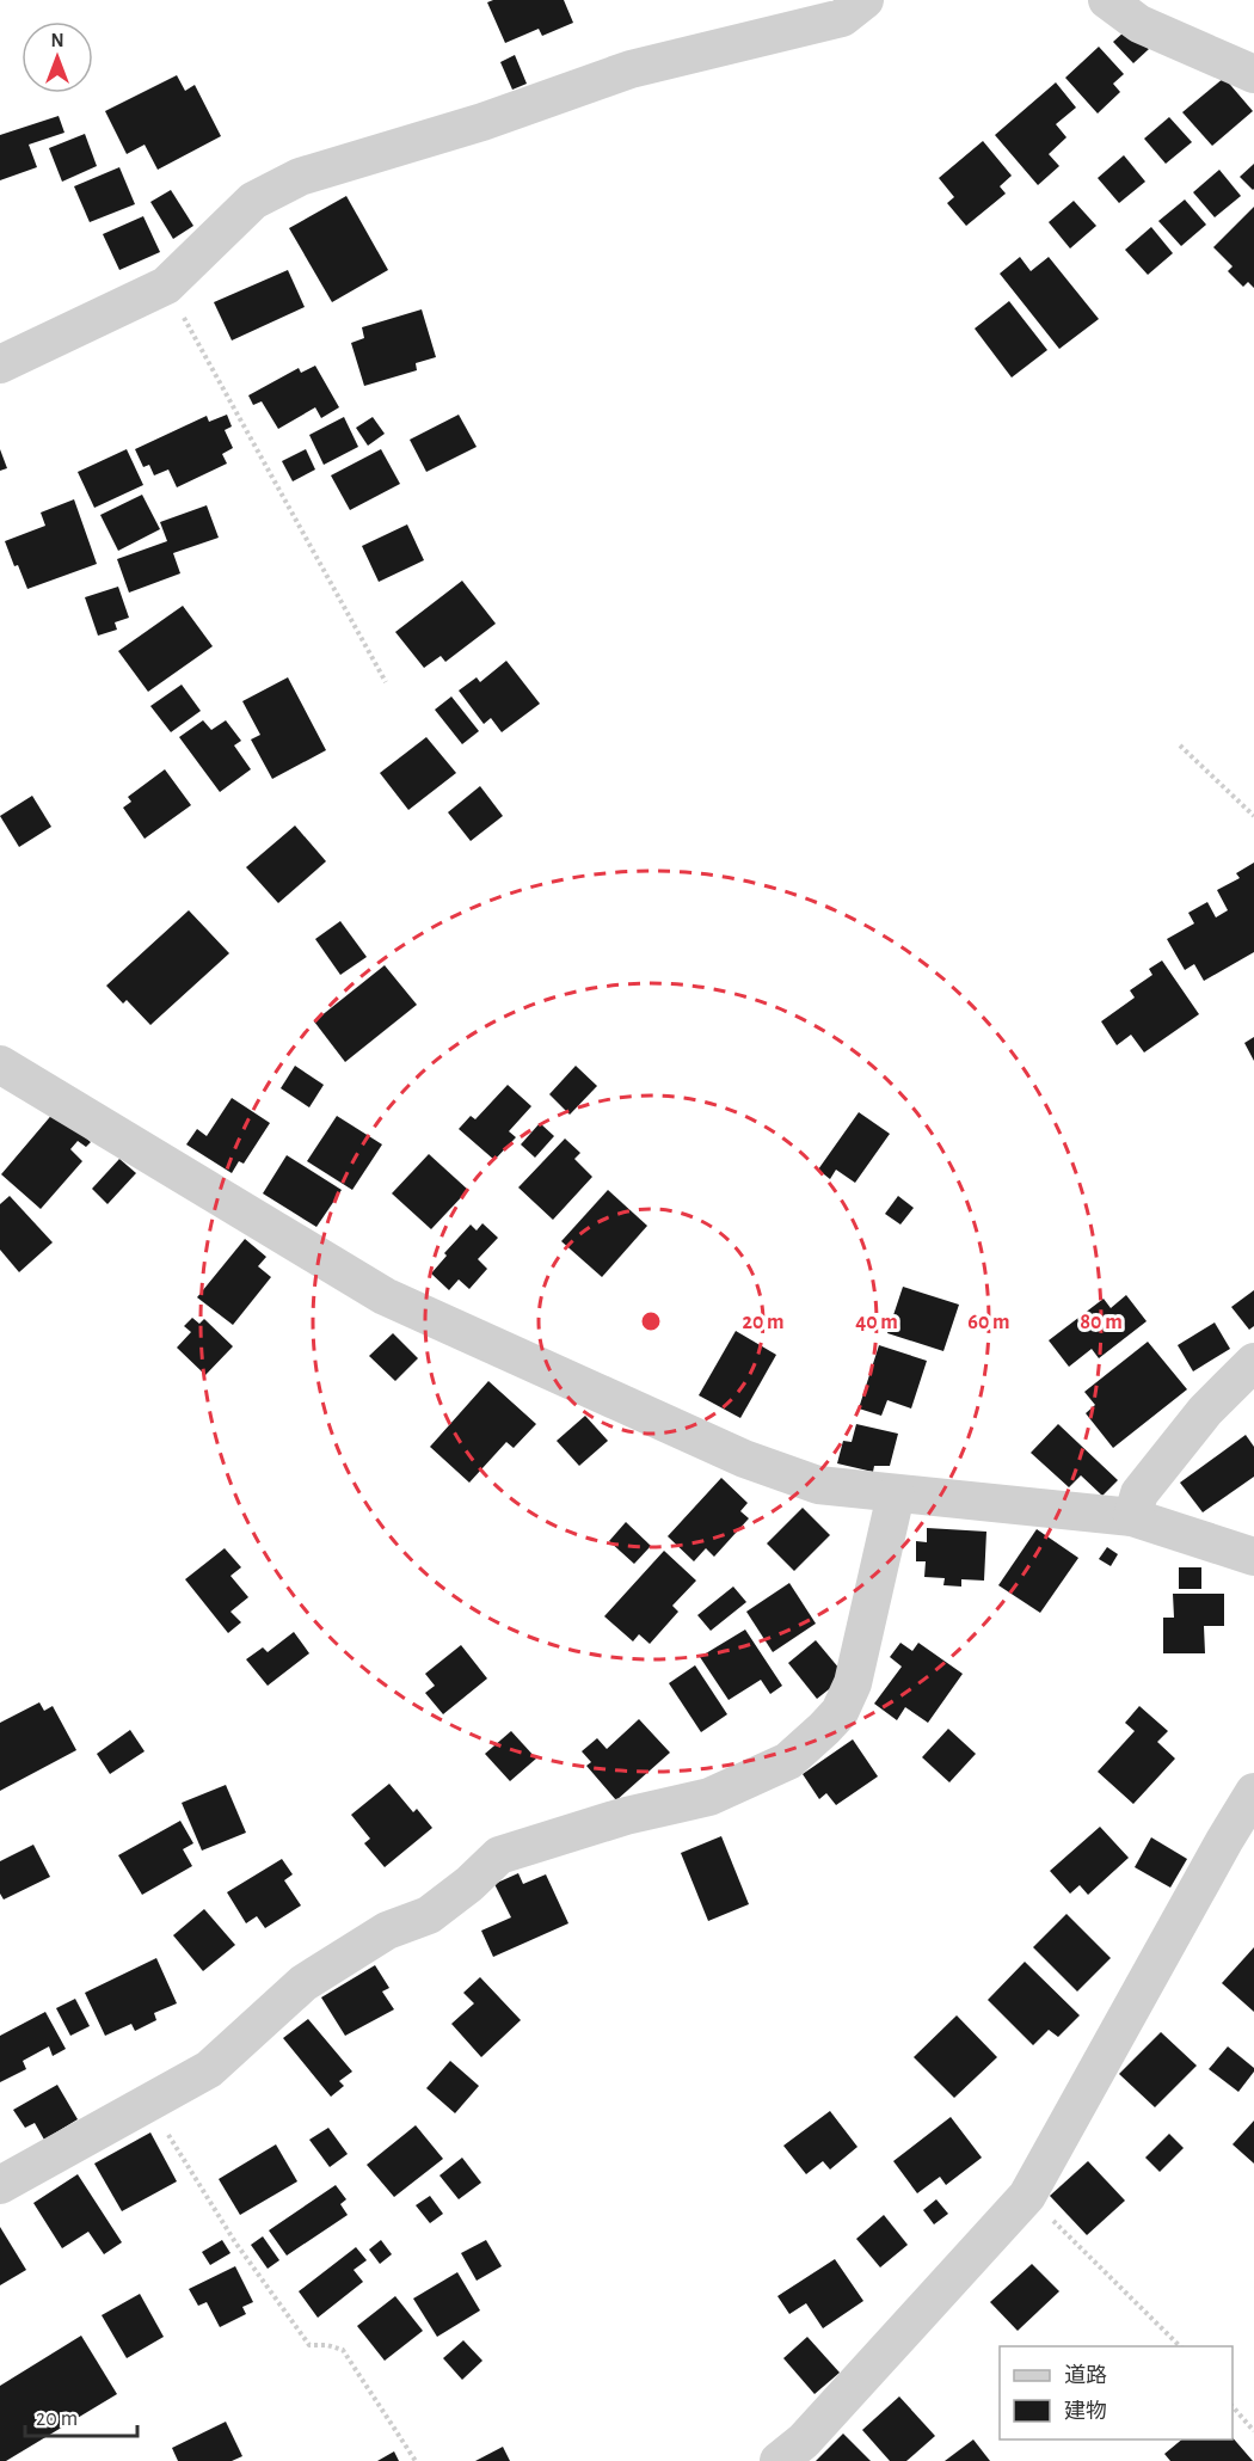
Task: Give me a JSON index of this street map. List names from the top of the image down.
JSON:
{
  "legend": ["道路", "建物"],
  "scale_bar": "20 m",
  "north": "top",
  "rings": [
    "20 m",
    "40 m",
    "60 m",
    "80 m"
  ]
}
